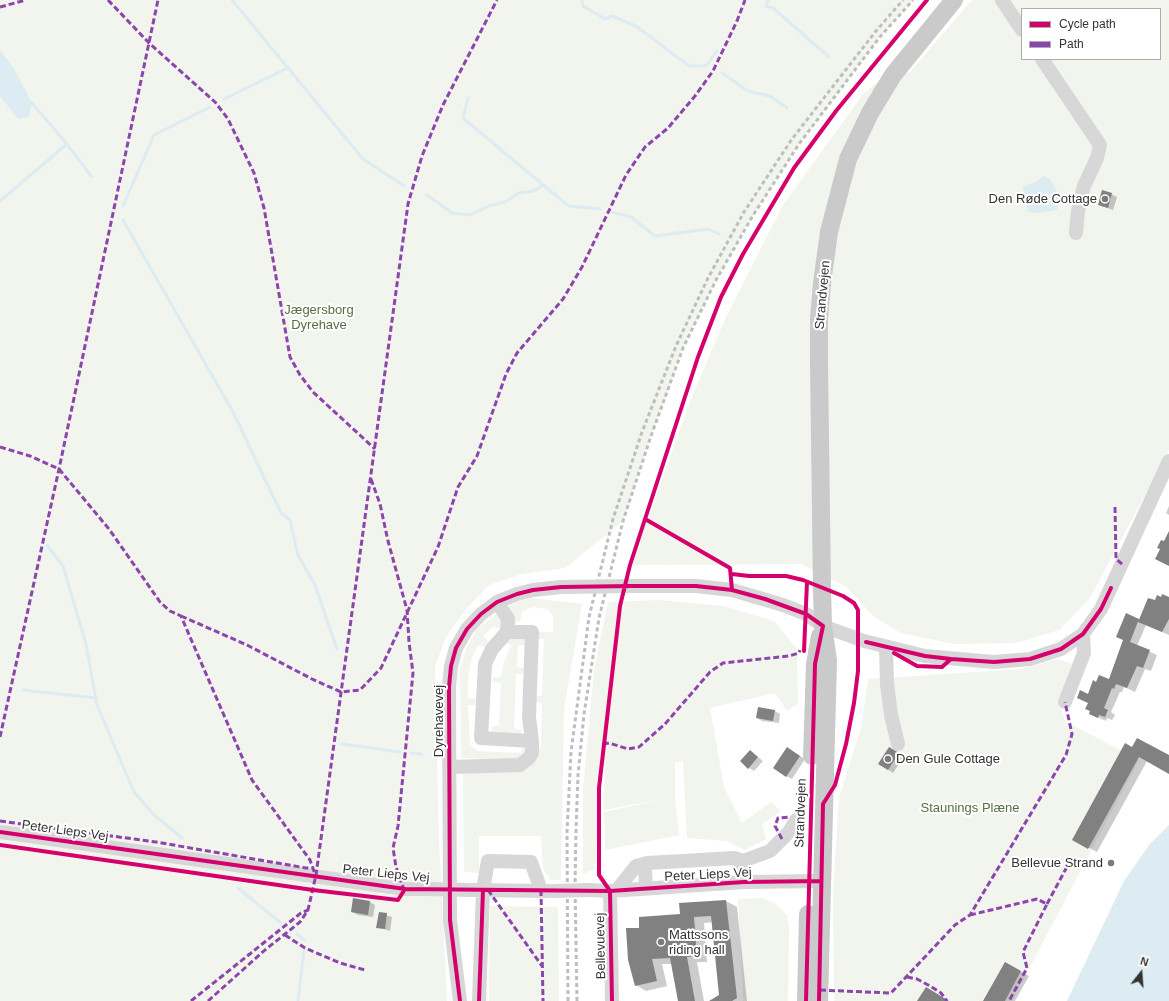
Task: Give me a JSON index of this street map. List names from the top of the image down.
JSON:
{
  "streets": {
    "main road": ["Strandvejen"],
    "street": ["Dyrehavevej", "Peter Lieps Vej", "Bellevuevej"]
  },
  "crossings": [
    ["Strandvejen", "Dyrehavevej"],
    ["Strandvejen", "Peter Lieps Vej"],
    ["Peter Lieps Vej", "Bellevuevej"]
  ],
  "parks": ["Jægersborg Dyrehave", "Staunings Plæne"],
  "places": [
    "Den Røde Cottage",
    "Den Gule Cottage",
    "Bellevue Strand",
    "Mattssons riding hall"
  ],
  "legend": ["Cycle path", "Path"],
  "north": "top"
}
